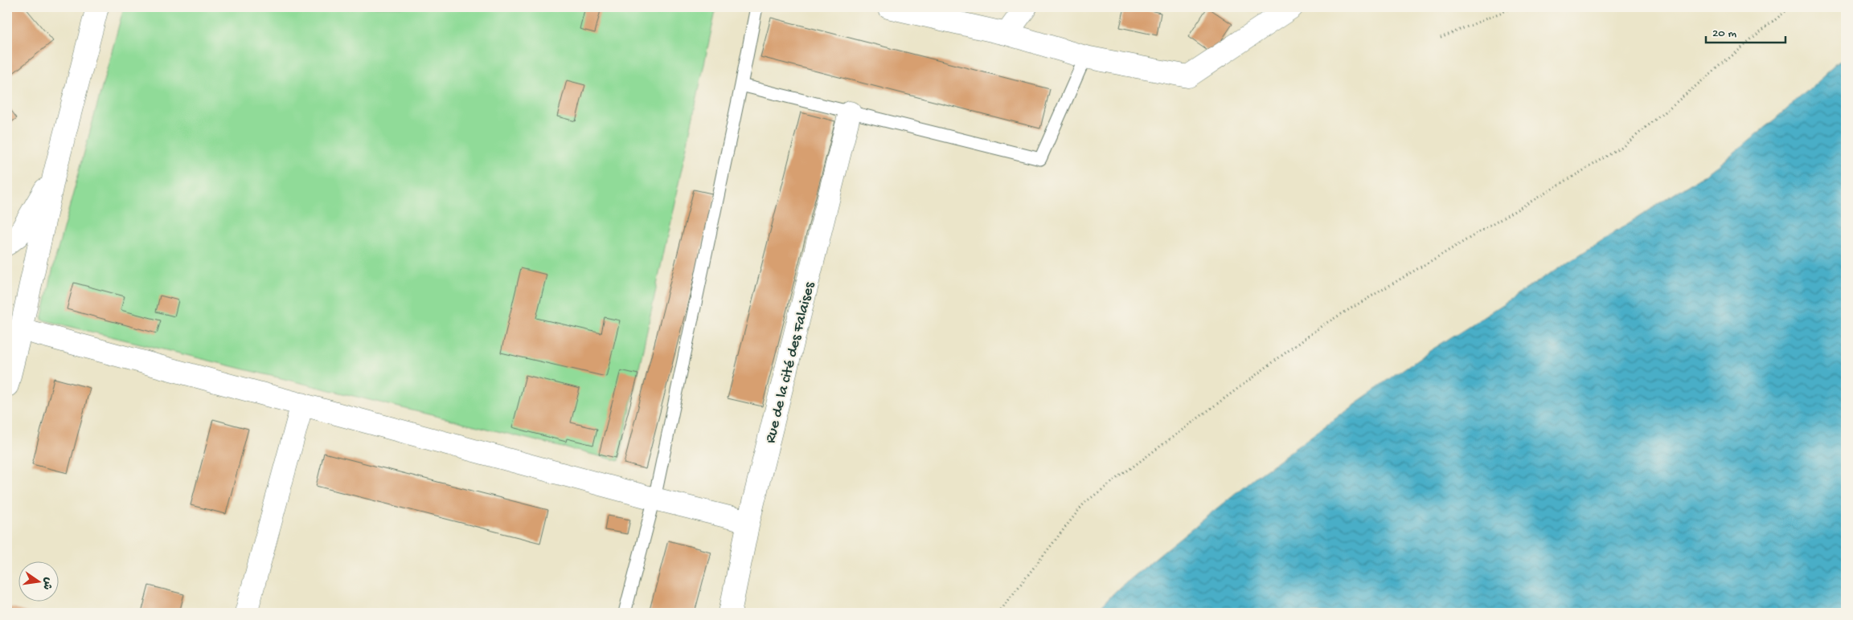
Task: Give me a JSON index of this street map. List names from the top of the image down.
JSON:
{
  "streets": {
    "street": ["Rue de la cité des Falaises"]
  },
  "scale_bar": "20 m",
  "north": "right"
}
